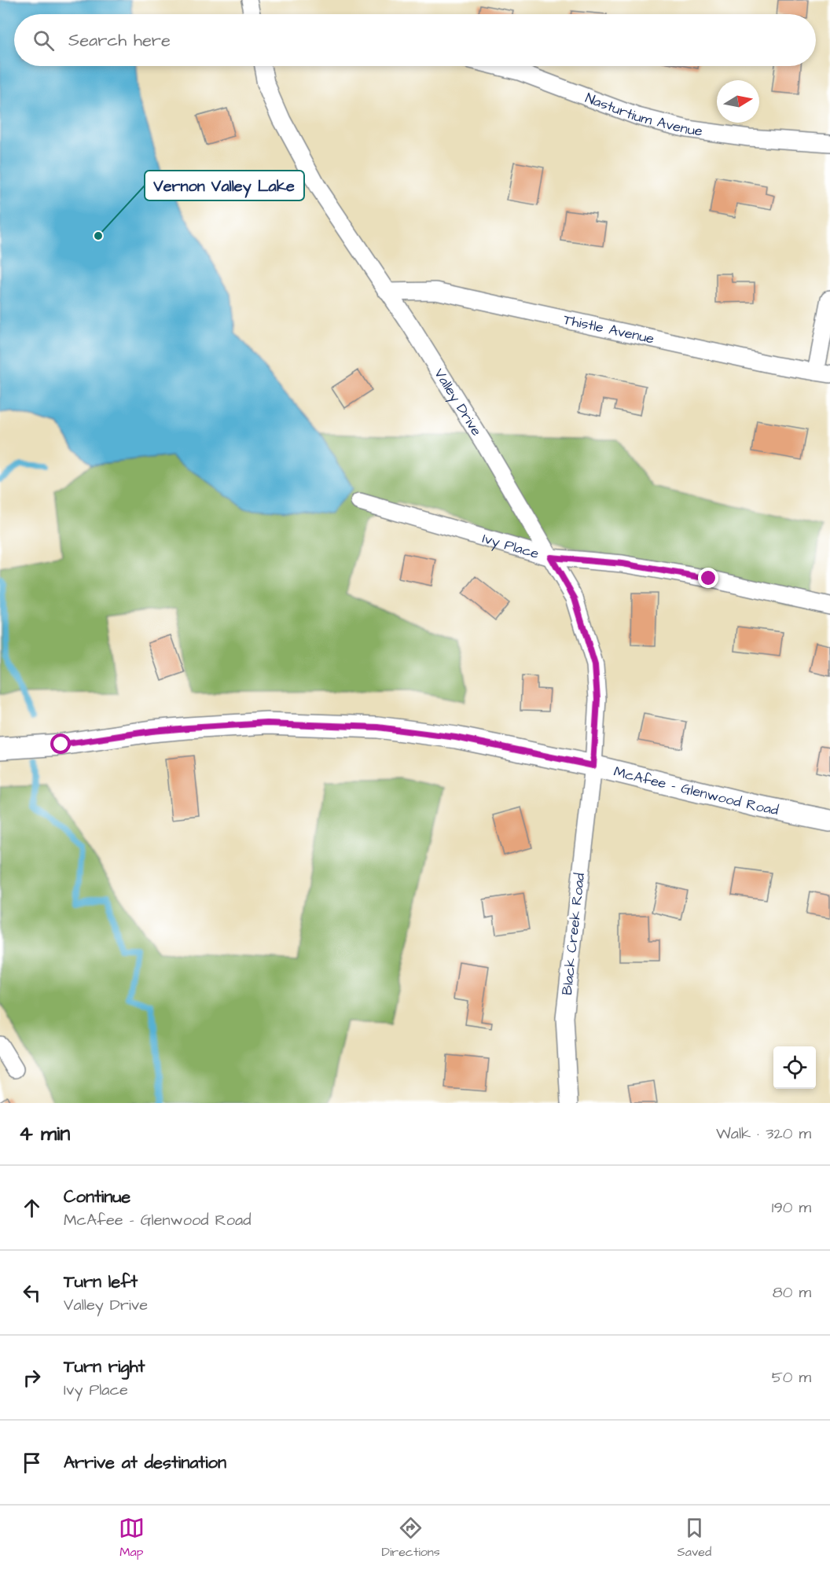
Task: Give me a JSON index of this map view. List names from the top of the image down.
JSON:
{
  "streets": {
    "street": [
      "Nasturtium Avenue",
      "Thistle Avenue",
      "Valley Drive",
      "Ivy Place",
      "McAfee - Glenwood Road",
      "Black Creek Road"
    ]
  },
  "crossings": [
    ["Thistle Avenue", "Valley Drive"],
    ["Valley Drive", "Ivy Place"],
    ["Valley Drive", "McAfee - Glenwood Road"],
    ["Valley Drive", "Black Creek Road"],
    ["McAfee - Glenwood Road", "Black Creek Road"]
  ],
  "places": ["Vernon Valley Lake"],
  "north": "right",
  "page": {
    "search": "Search here",
    "heading": ["4 min", "Walk · 320 m"],
    "list": [
      ["Continue", "McAfee - Glenwood Road", "190 m"],
      ["Turn left", "Valley Drive", "80 m"],
      ["Turn right", "Ivy Place", "50 m"],
      "Arrive at destination"
    ],
    "nav": ["Map", "Directions", "Saved"]
  }
}
